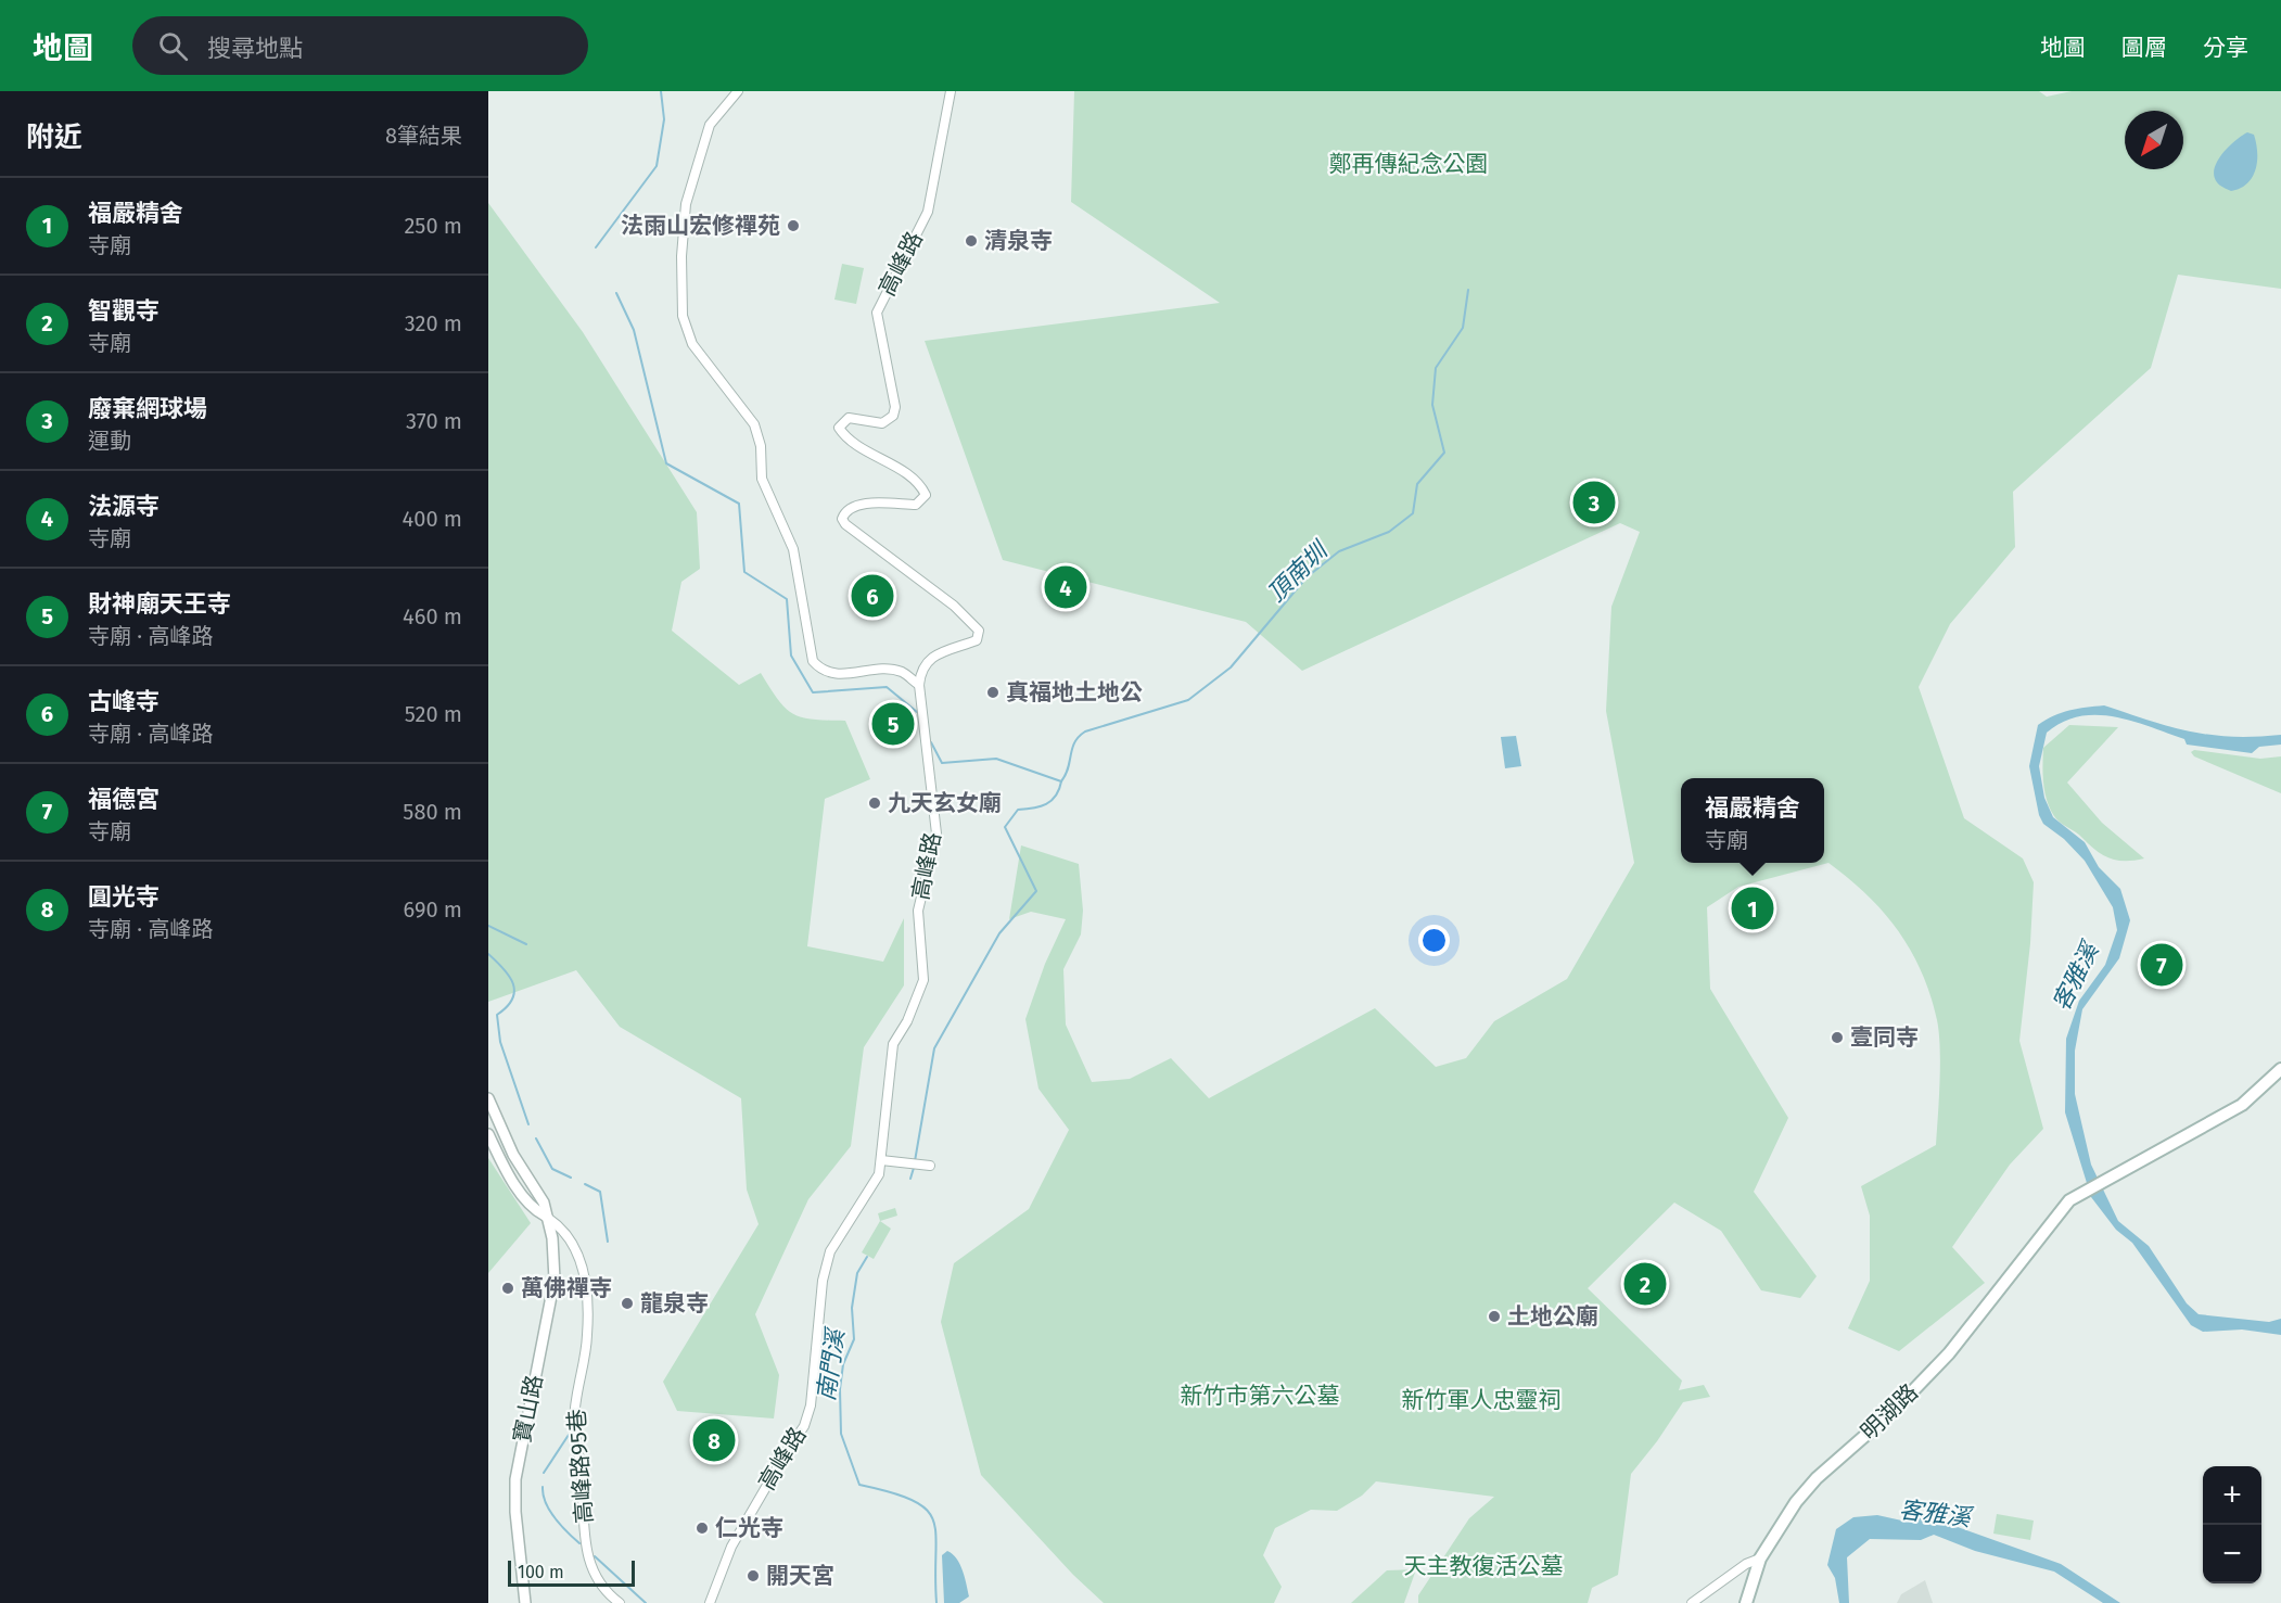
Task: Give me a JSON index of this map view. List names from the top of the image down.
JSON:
{
  "streets": {
    "main road": ["明湖路"],
    "street": ["高峰路", "寶山路", "高峰路95巷"]
  },
  "crossings": [
    ["寶山路", "高峰路95巷"]
  ],
  "water": ["頂南圳", "客雅溪", "南門溪"],
  "parks": [
    "鄭再傳紀念公園",
    "新竹市第六公墓",
    "新竹軍人忠靈祠",
    "天主教復活公墓"
  ],
  "places": [
    "法雨山宏修禪苑",
    "清泉寺",
    "真福地土地公",
    "九天玄女廟",
    "壹同寺",
    "萬佛禪寺",
    "龍泉寺",
    "土地公廟",
    "仁光寺",
    "開天宮"
  ],
  "scale_bar": "100 m",
  "north": "bottom left",
  "page": {
    "header": "地圖",
    "search": "搜尋地點",
    "nav": ["地圖", "圖層", "分享"],
    "heading": ["附近", "8筆結果"],
    "list": [
      {
        "mark": "1",
        "name": "福嚴精舍",
        "note": "寺廟",
        "value": "250 m"
      },
      {
        "mark": "2",
        "name": "智觀寺",
        "note": "寺廟",
        "value": "320 m"
      },
      {
        "mark": "3",
        "name": "廢棄網球場",
        "note": "運動",
        "value": "370 m"
      },
      {
        "mark": "4",
        "name": "法源寺",
        "note": "寺廟",
        "value": "400 m"
      },
      {
        "mark": "5",
        "name": "財神廟天王寺",
        "note": "寺廟 · 高峰路",
        "value": "460 m"
      },
      {
        "mark": "6",
        "name": "古峰寺",
        "note": "寺廟 · 高峰路",
        "value": "520 m"
      },
      {
        "mark": "7",
        "name": "福德宮",
        "note": "寺廟",
        "value": "580 m"
      },
      {
        "mark": "8",
        "name": "圓光寺",
        "note": "寺廟 · 高峰路",
        "value": "690 m"
      }
    ],
    "pins": [
      "3",
      "4",
      "6",
      "5",
      "1",
      "7",
      "2",
      "8"
    ],
    "popup": ["福嚴精舍", "寺廟"],
    "map_buttons": ["+", "−"],
    "scale": "100 m"
  }
}
